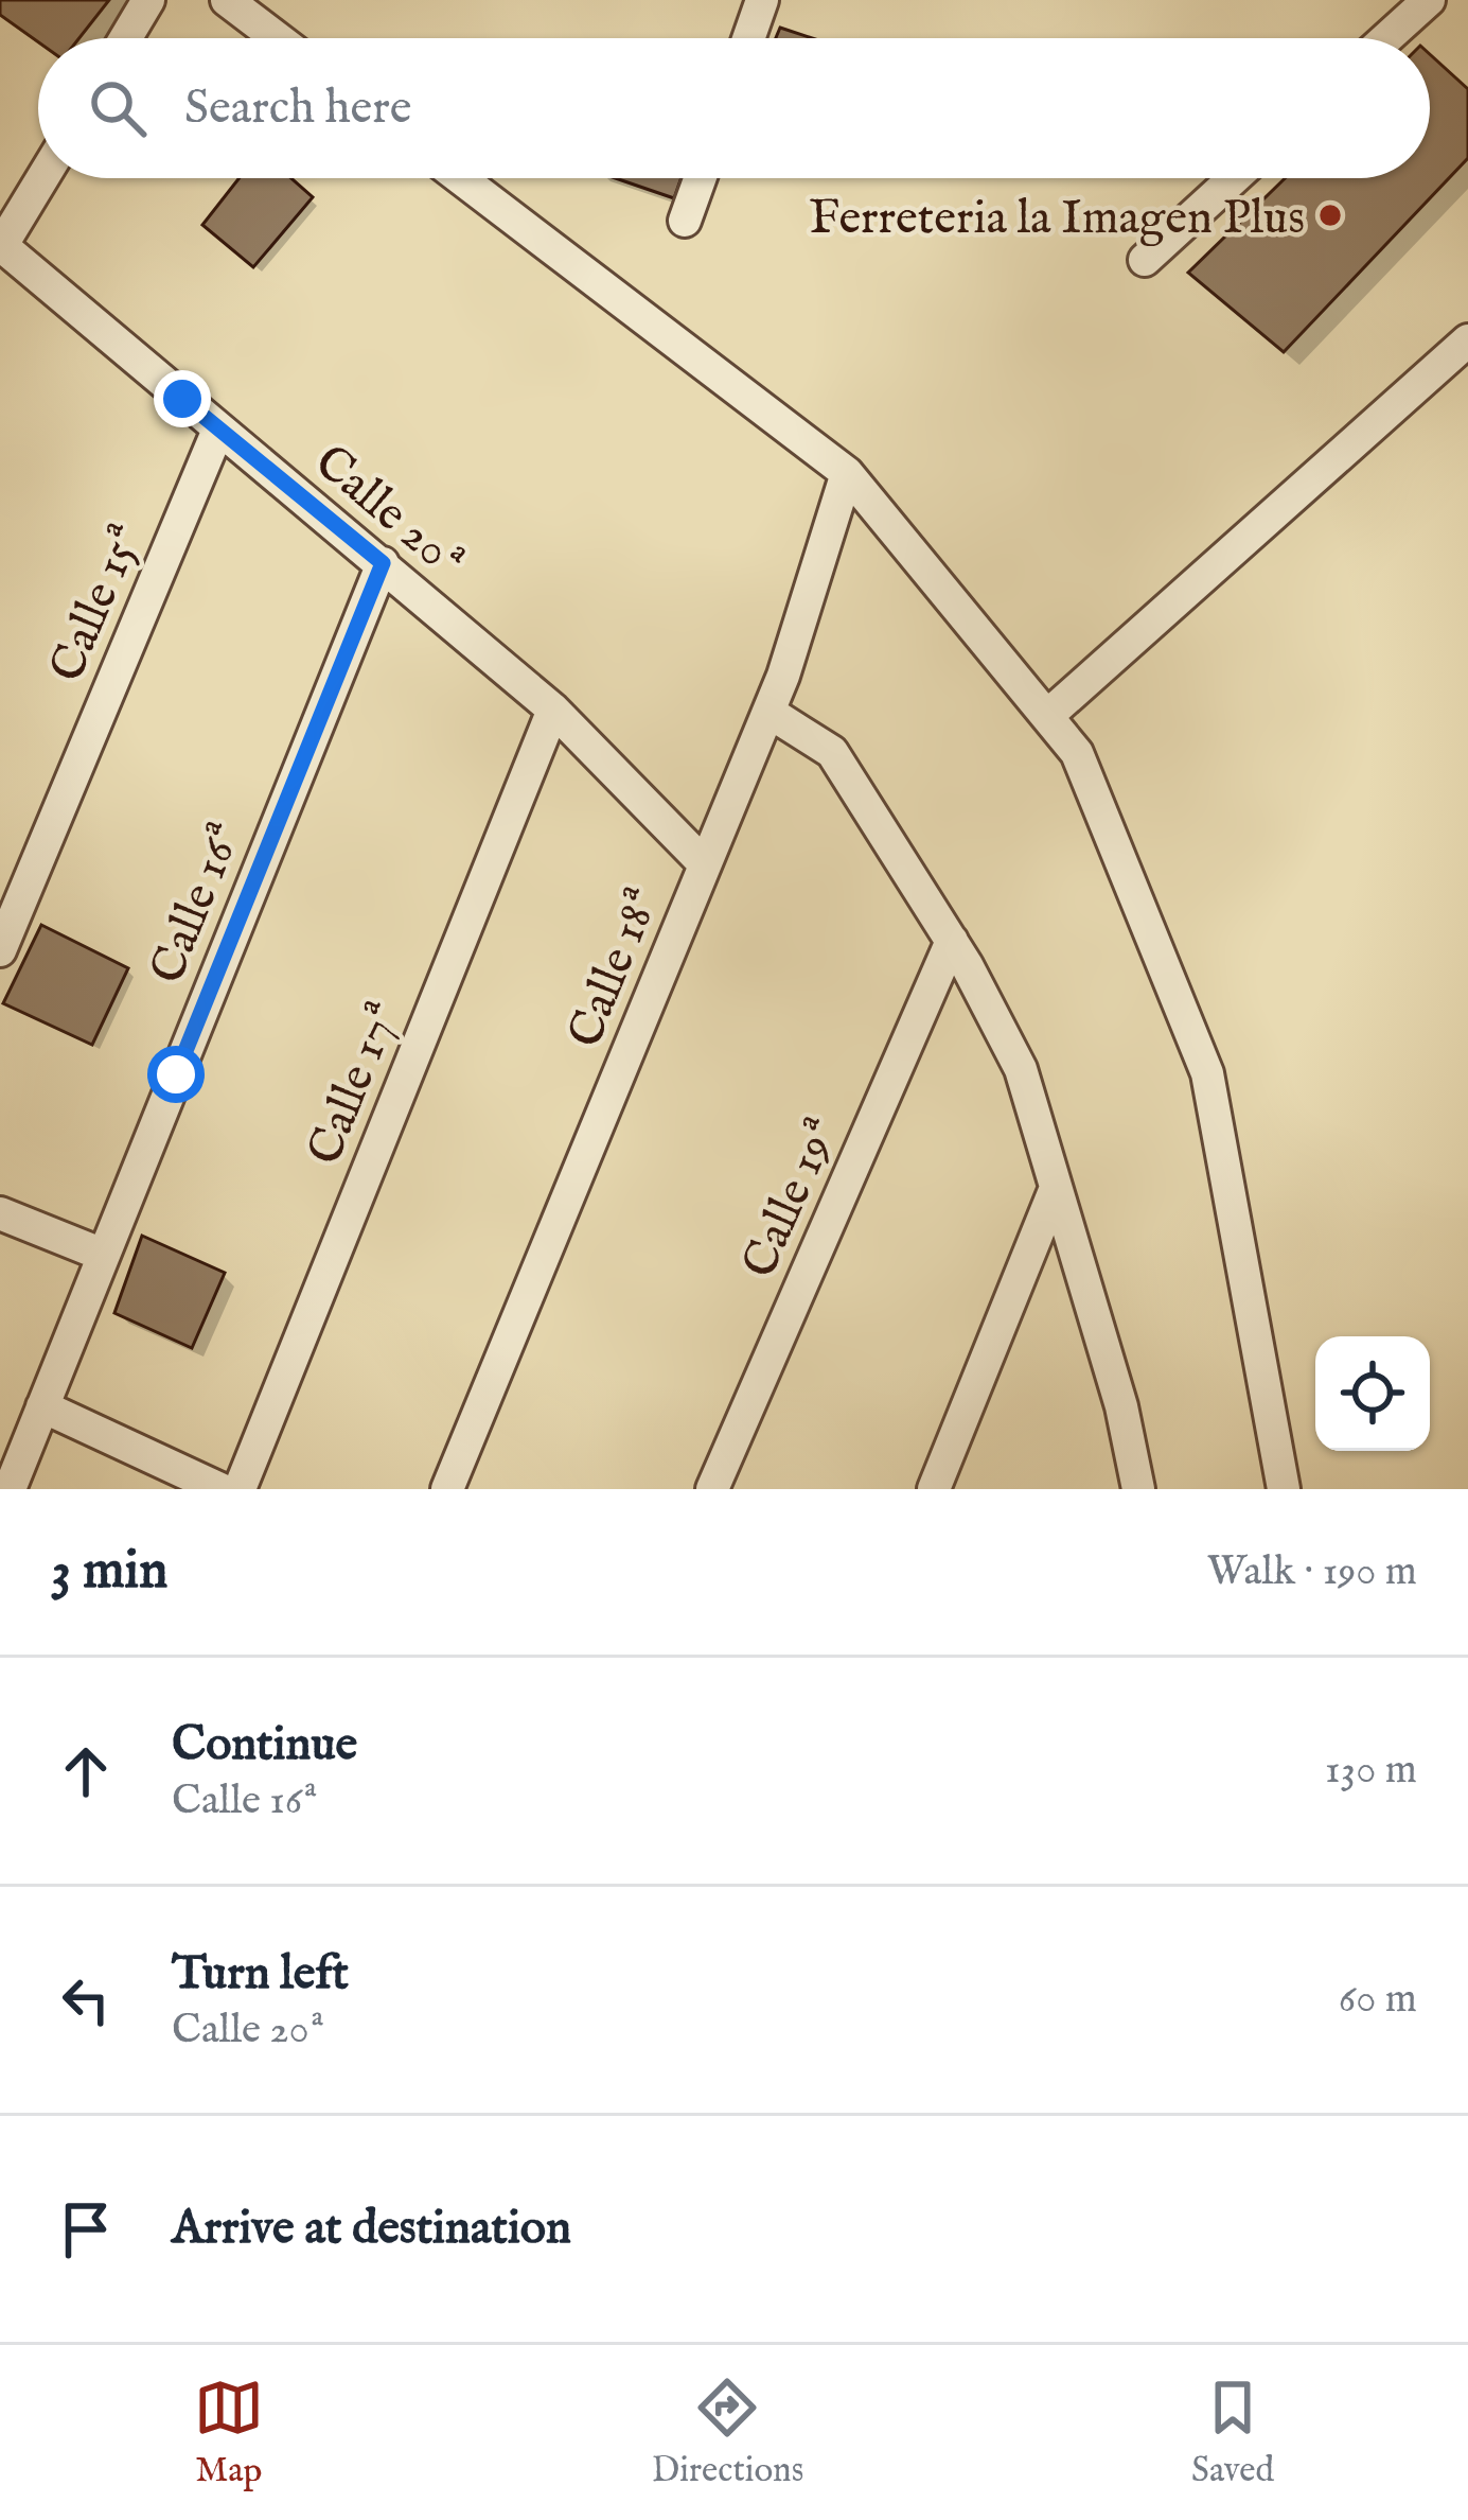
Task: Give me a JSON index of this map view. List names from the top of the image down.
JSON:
{
  "streets": {
    "street": [
      "Calle 20ª",
      "Calle 15ª",
      "Calle 16ª",
      "Calle 18ª",
      "Calle 17ª",
      "Calle 19ª"
    ]
  },
  "crossings": [
    ["Calle 20ª", "Calle 15ª"],
    ["Calle 20ª", "Calle 16ª"],
    ["Calle 20ª", "Calle 18ª"],
    ["Calle 20ª", "Calle 17ª"]
  ],
  "places": ["Ferreteria la Imagen Plus"],
  "page": {
    "search": "Search here",
    "heading": ["3 min", "Walk · 190 m"],
    "list": [
      ["Continue", "Calle 16ª", "130 m"],
      ["Turn left", "Calle 20ª", "60 m"],
      "Arrive at destination"
    ],
    "nav": ["Map", "Directions", "Saved"]
  }
}
